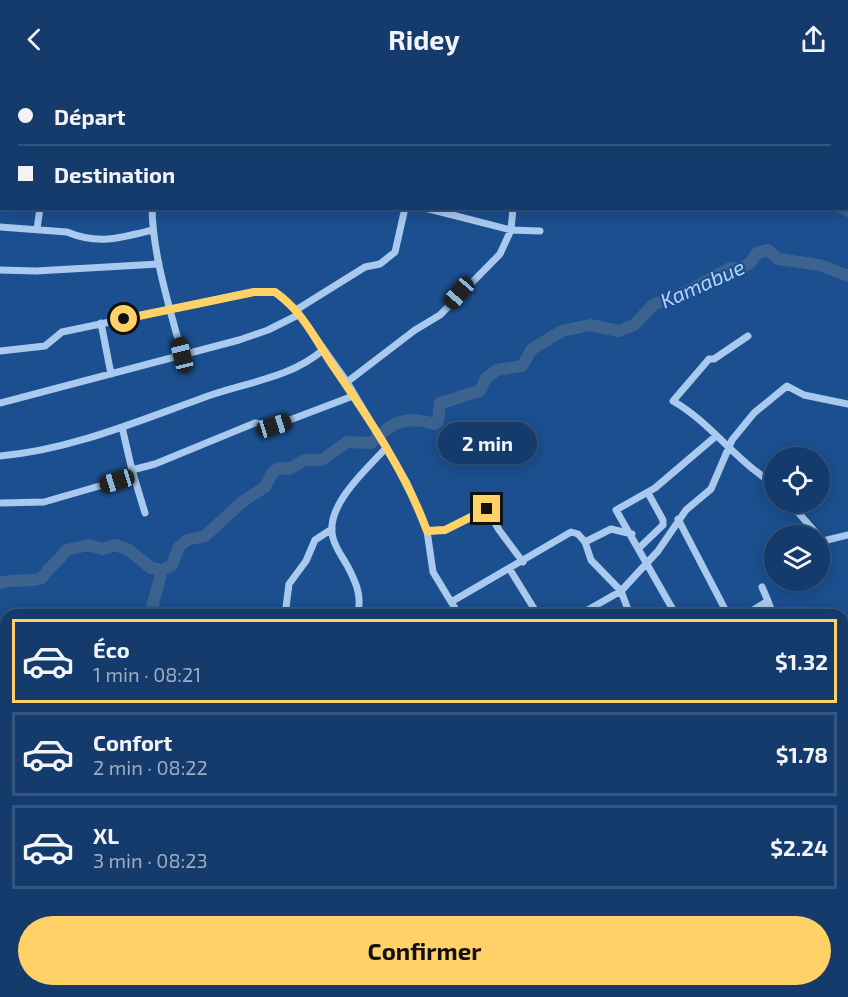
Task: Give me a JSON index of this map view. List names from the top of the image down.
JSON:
{
  "water": ["Kamabue"],
  "page": {
    "header": "Ridey",
    "banner": ["Départ", "Destination"],
    "bubble": "2 min",
    "list": [
      {
        "name": "Éco",
        "note": "1 min · 08:21",
        "value": "$1.32"
      },
      {
        "name": "Confort",
        "note": "2 min · 08:22",
        "value": "$1.78"
      },
      {
        "name": "XL",
        "note": "3 min · 08:23",
        "value": "$2.24"
      }
    ],
    "buttons": "Confirmer"
  }
}
